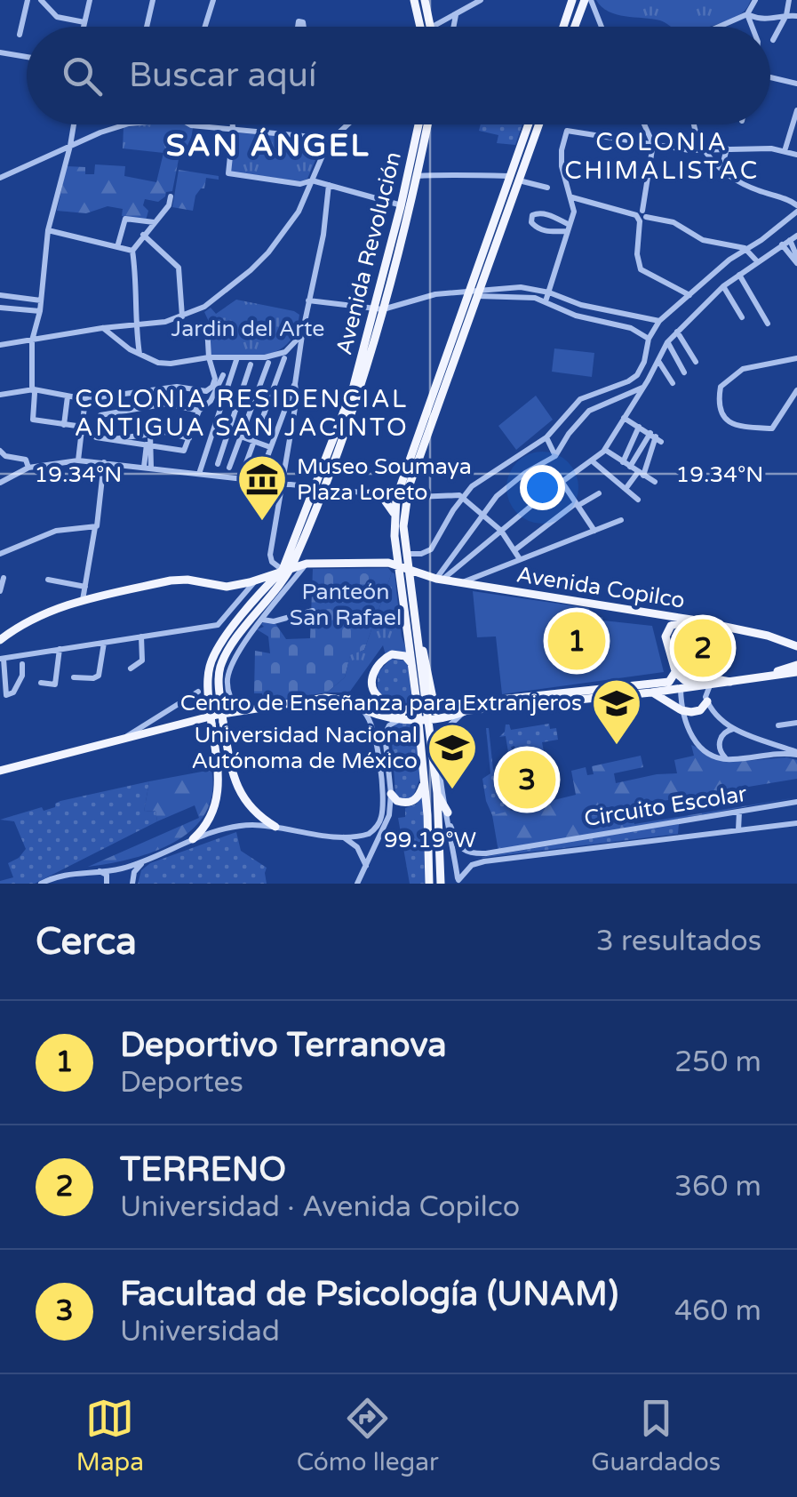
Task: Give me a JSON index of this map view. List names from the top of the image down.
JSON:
{
  "streets": {
    "main road": ["Avenida Revolución", "Avenida Copilco"],
    "street": ["Circuito Escolar"]
  },
  "crossings": [
    ["Avenida Revolución", "Avenida Copilco"]
  ],
  "districts": ["COLONIA CHIMALISTAC", "SAN ÁNGEL", "COLONIA RESIDENCIAL ANTIGUA SAN JACINTO"],
  "parks": ["Jardin del Arte", "Panteón San Rafael"],
  "places": {
    "museum": ["Museo Soumaya Plaza Loreto"],
    "school or university": ["Centro de Enseñanza para Extranjeros", "Universidad Nacional Autónoma de México"]
  },
  "page": {
    "search": "Buscar aquí",
    "pins": ["1", "2", "3"],
    "heading": ["Cerca", "3 resultados"],
    "list": [
      {
        "mark": "1",
        "name": "Deportivo Terranova",
        "note": "Deportes",
        "value": "250 m"
      },
      {
        "mark": "2",
        "name": "TERRENO",
        "note": "Universidad · Avenida Copilco",
        "value": "360 m"
      },
      {
        "mark": "3",
        "name": "Facultad de Psicología (UNAM)",
        "note": "Universidad",
        "value": "460 m"
      }
    ],
    "nav": ["Mapa", "Cómo llegar", "Guardados"]
  },
  "coordinates": ["19.34°N", "99.19°W"]
}
